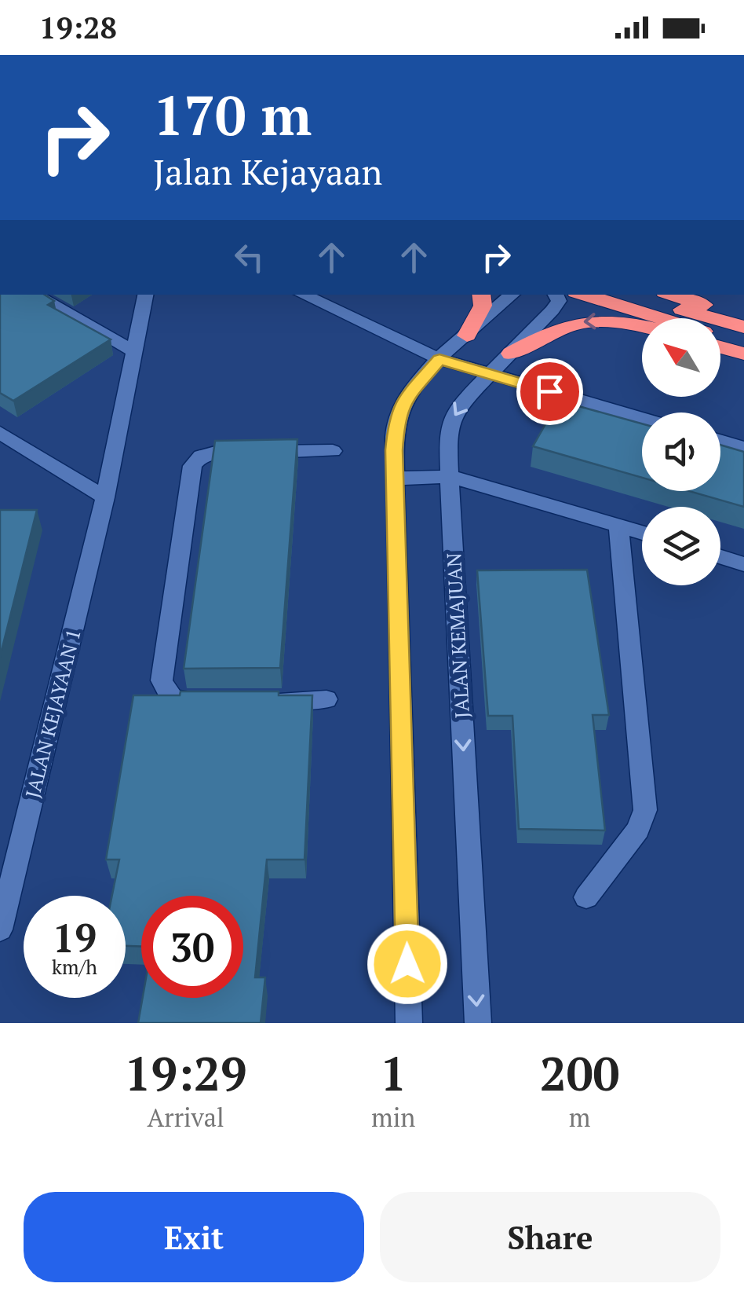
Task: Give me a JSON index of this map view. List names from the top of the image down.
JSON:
{
  "streets": {
    "street": ["JALAN KEMAJUAN", "JALAN KEJAYAAN 1"]
  },
  "north": "top left",
  "page": {
    "status": "19:28",
    "turn": ["170 m", "Jalan Kejayaan"],
    "speed": "19 km/h",
    "limit": "30",
    "eta": [
      "19:29",
      "Arrival",
      "1",
      "min",
      "200",
      "m"
    ],
    "buttons": ["Exit", "Share"]
  }
}
